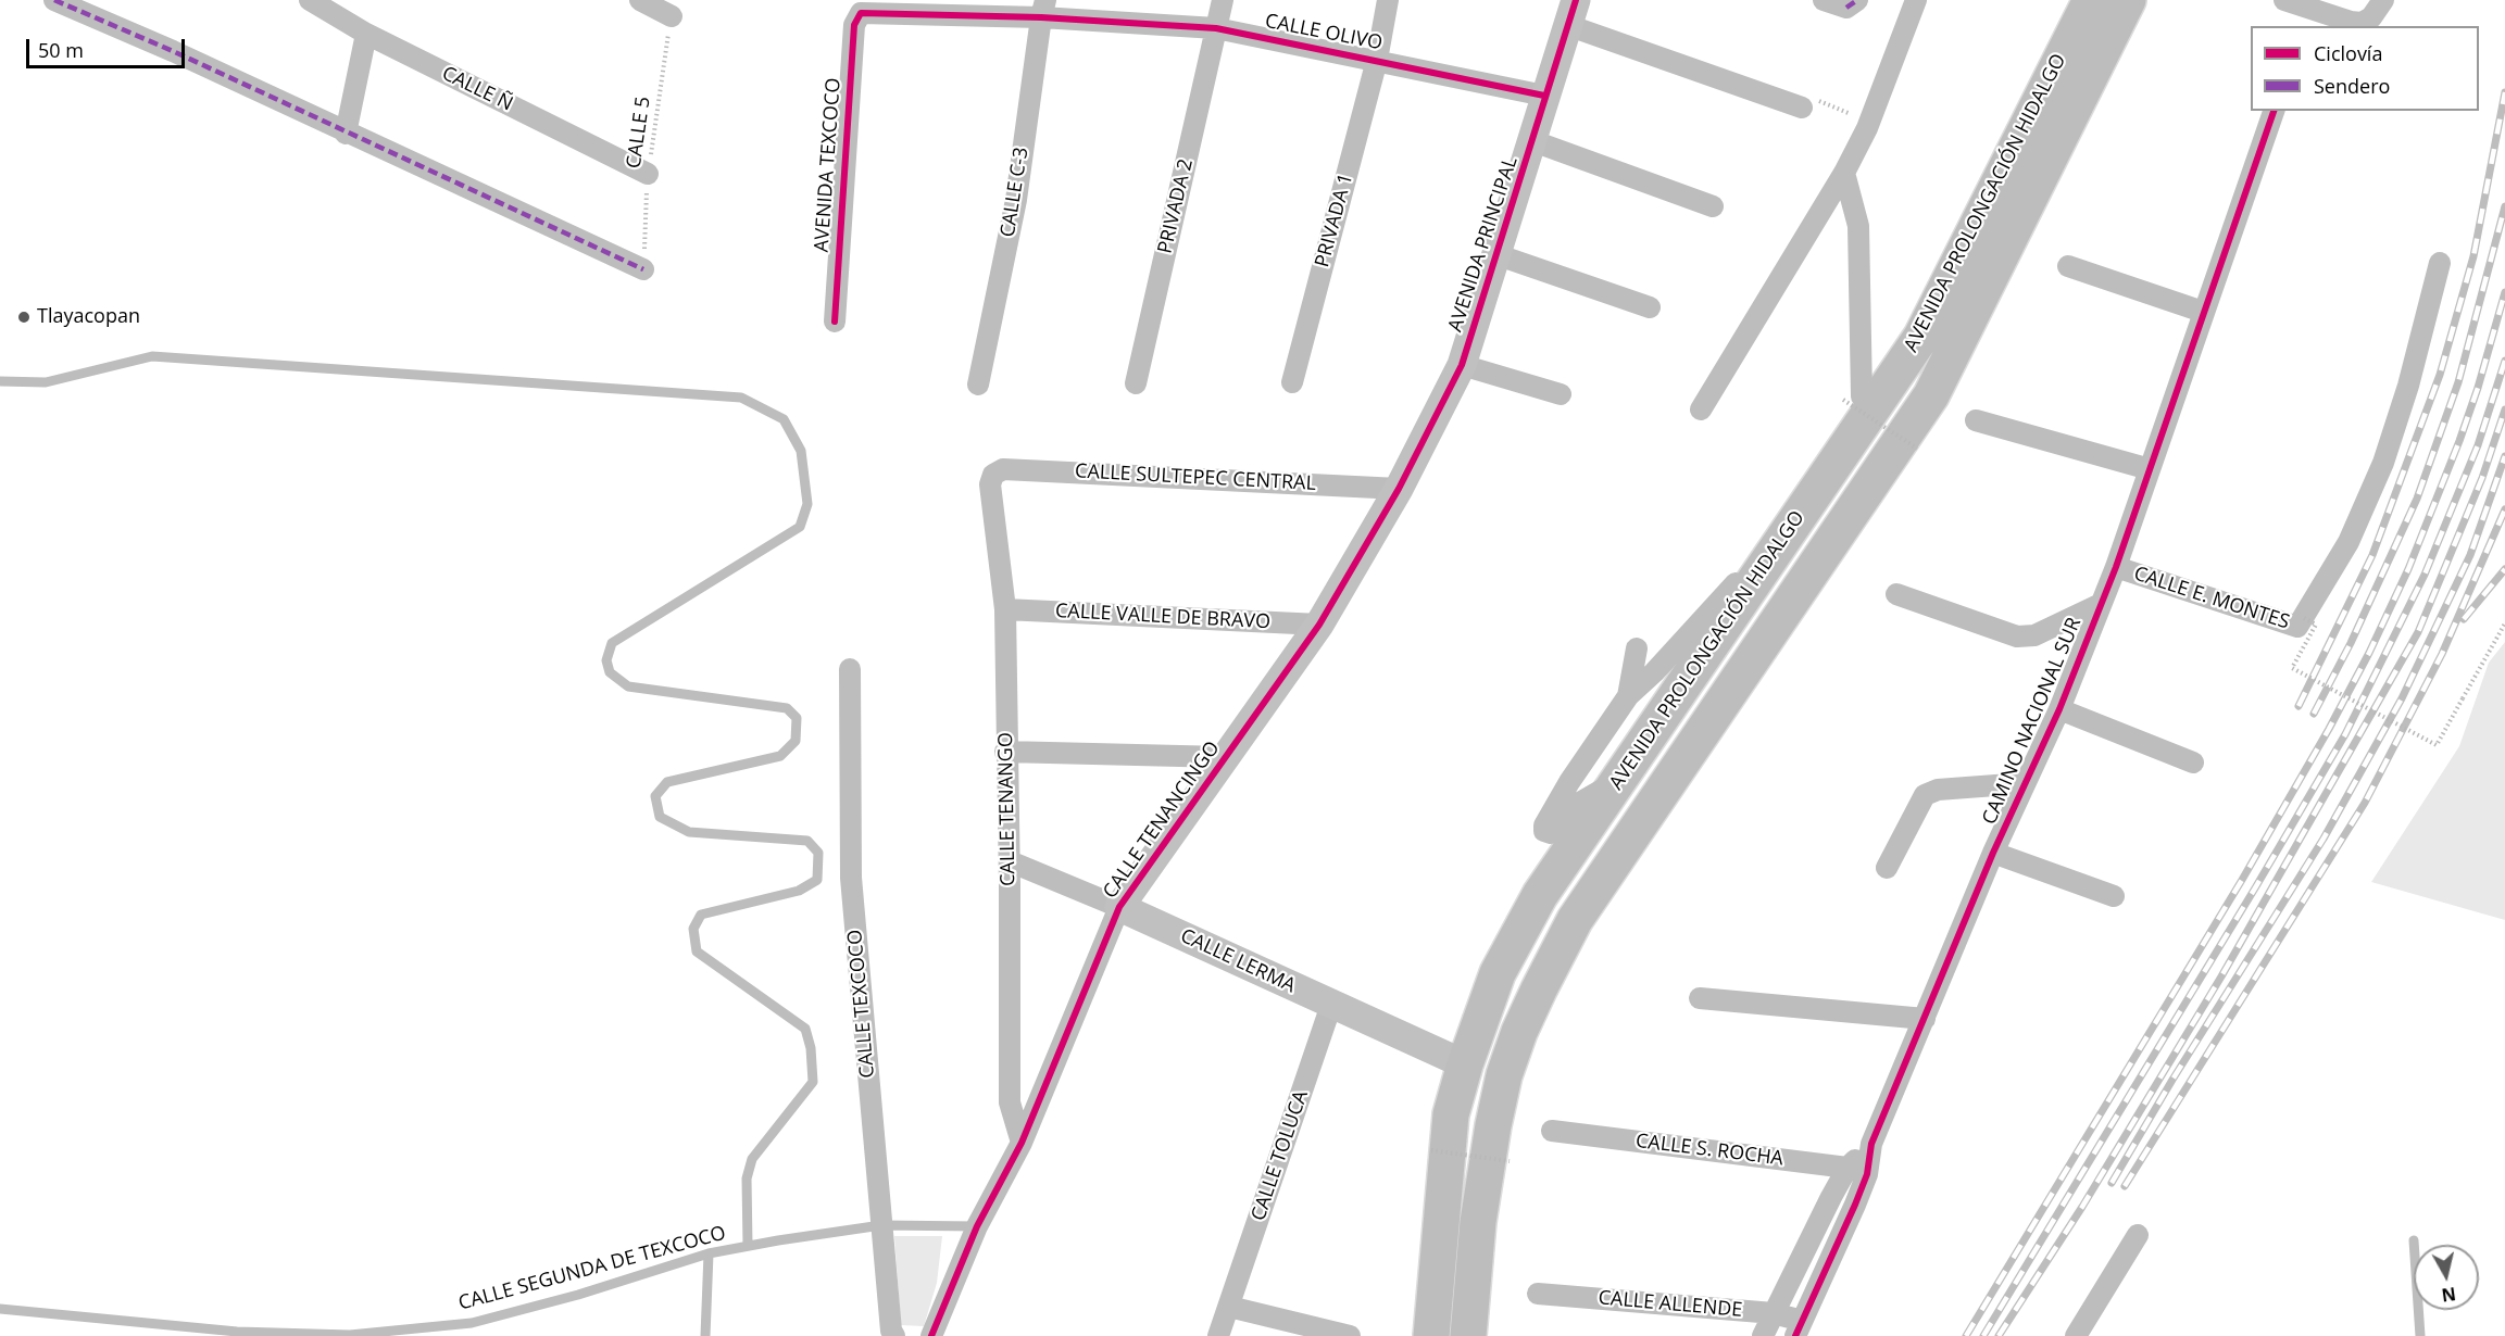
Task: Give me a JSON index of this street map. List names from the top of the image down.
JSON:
{
  "streets": {
    "highway": ["AVENIDA PROLONGACIÓN HIDALGO"],
    "street": [
      "CALLE OLIVO",
      "CALLE Ñ",
      "AVENIDA TEXCOCO",
      "CALLE C-3",
      "PRIVADA 2",
      "PRIVADA 1",
      "AVENIDA PRINCIPAL",
      "CALLE SULTEPEC CENTRAL",
      "CALLE E. MONTES",
      "CALLE VALLE DE BRAVO",
      "CAMINO NACIONAL SUR",
      "CALLE TENANGO",
      "CALLE TENANCINGO",
      "CALLE LERMA",
      "CALLE TEXCOCO",
      "CALLE S. ROCHA",
      "CALLE TOLUCA",
      "CALLE ALLENDE"
    ],
    "lane": ["CALLE SEGUNDA DE TEXCOCO"],
    "path": ["CALLE 5"]
  },
  "crossings": [
    ["CALLE OLIVO", "AVENIDA TEXCOCO"],
    ["CALLE OLIVO", "CALLE C-3"],
    ["CALLE OLIVO", "PRIVADA 2"],
    ["CALLE OLIVO", "PRIVADA 1"],
    ["CALLE OLIVO", "AVENIDA PRINCIPAL"],
    ["CALLE Ñ", "CALLE 5"],
    ["AVENIDA PROLONGACIÓN HIDALGO", "CALLE LERMA"],
    ["AVENIDA PRINCIPAL", "CALLE SULTEPEC CENTRAL"],
    ["AVENIDA PRINCIPAL", "CALLE TENANCINGO"],
    ["CALLE SULTEPEC CENTRAL", "CALLE TENANGO"],
    ["CALLE SULTEPEC CENTRAL", "CALLE TENANCINGO"],
    ["CALLE E. MONTES", "CAMINO NACIONAL SUR"],
    ["CALLE VALLE DE BRAVO", "CALLE TENANGO"],
    ["CALLE VALLE DE BRAVO", "CALLE TENANCINGO"],
    ["CAMINO NACIONAL SUR", "CALLE S. ROCHA"],
    ["CAMINO NACIONAL SUR", "CALLE ALLENDE"],
    ["CALLE TENANGO", "CALLE TENANCINGO"],
    ["CALLE TENANGO", "CALLE LERMA"],
    ["CALLE TENANCINGO", "CALLE LERMA"],
    ["CALLE TENANCINGO", "CALLE SEGUNDA DE TEXCOCO"],
    ["CALLE LERMA", "CALLE TOLUCA"],
    ["CALLE TEXCOCO", "CALLE SEGUNDA DE TEXCOCO"]
  ],
  "places": ["Tlayacopan"],
  "legend": ["Ciclovía", "Sendero"],
  "scale_bar": "50 m",
  "north": "bottom"
}
